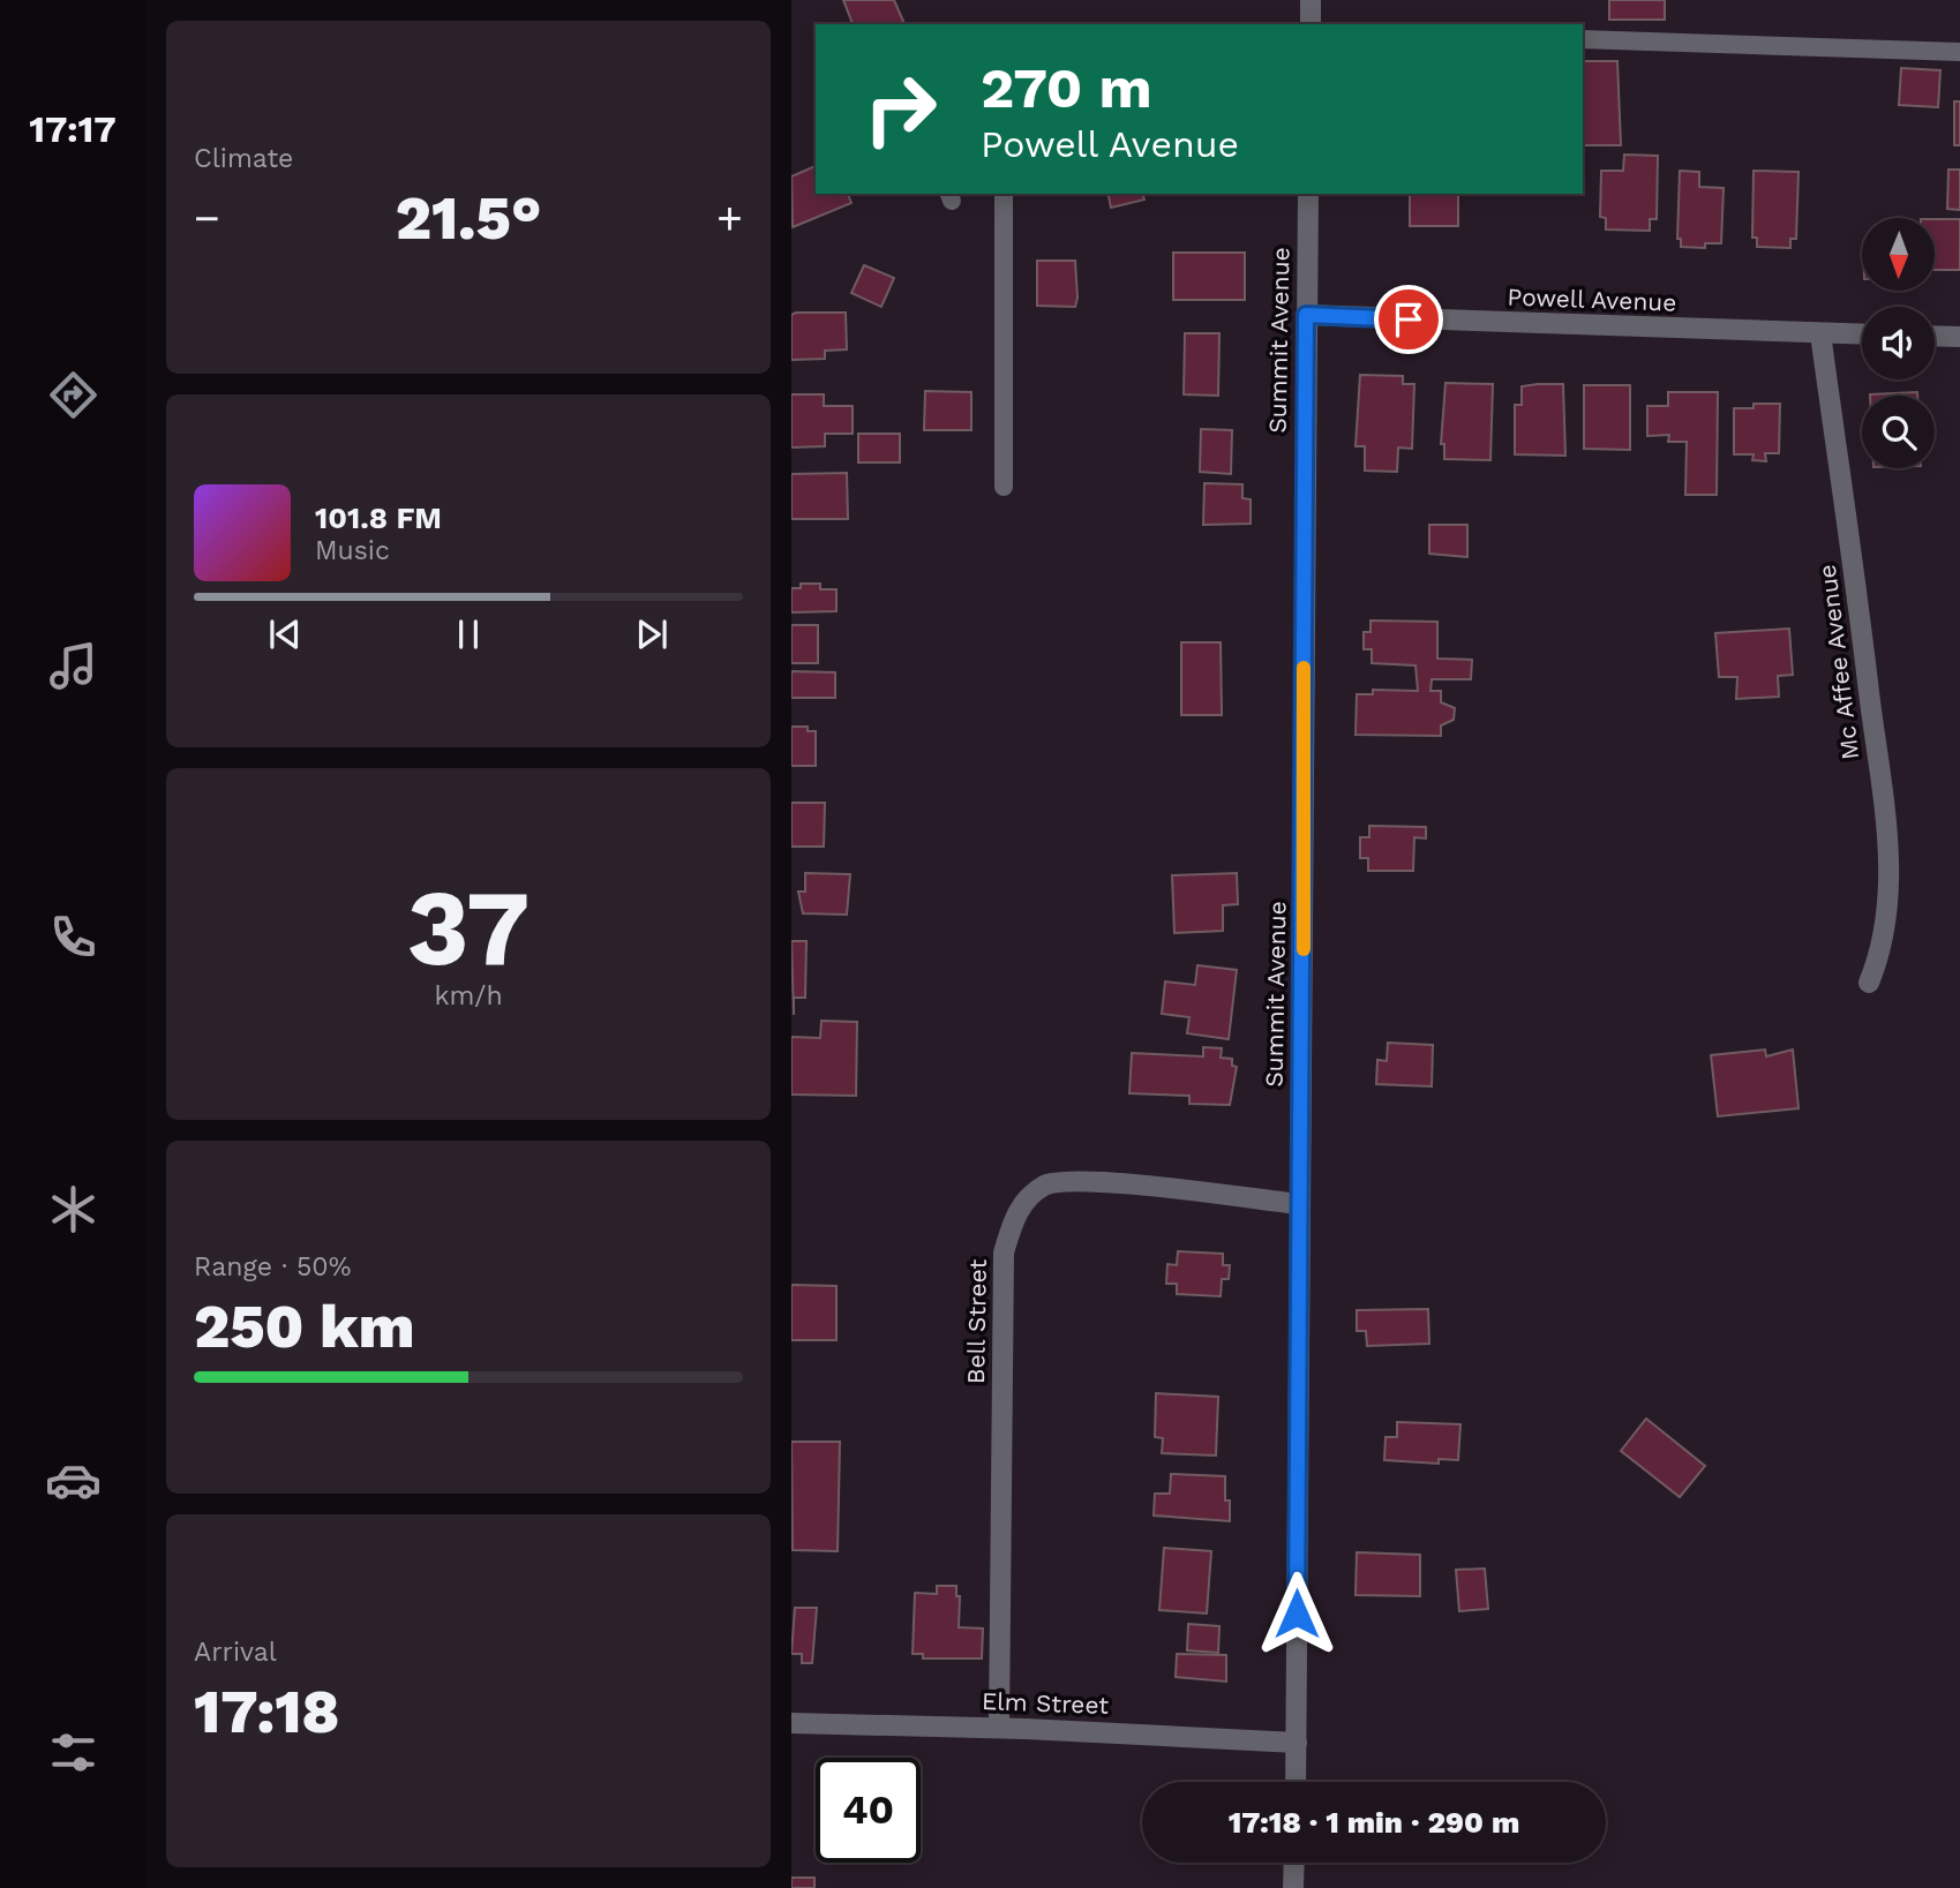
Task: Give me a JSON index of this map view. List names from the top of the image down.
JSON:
{
  "streets": {
    "street": [
      "Powell Avenue",
      "Summit Avenue",
      "Mc Affee Avenue",
      "Bell Street",
      "Elm Street"
    ]
  },
  "crossings": [
    ["Powell Avenue", "Summit Avenue"],
    ["Powell Avenue", "Mc Affee Avenue"],
    ["Summit Avenue", "Bell Street"],
    ["Summit Avenue", "Elm Street"],
    ["Bell Street", "Elm Street"]
  ],
  "north": "bottom",
  "page": {
    "tabs": "17:17",
    "tile": [
      "Climate",
      ["37", "km/h"],
      ["Range · 50%", "250 km"],
      ["Arrival", "17:18"]
    ],
    "turn": ["270 m", "Powell Avenue"],
    "heat": ["−", "21.5°", "+"],
    "song": ["101.8 FM", "Music"],
    "limit": "40",
    "trip": "17:18 · 1 min · 290 m"
  }
}
